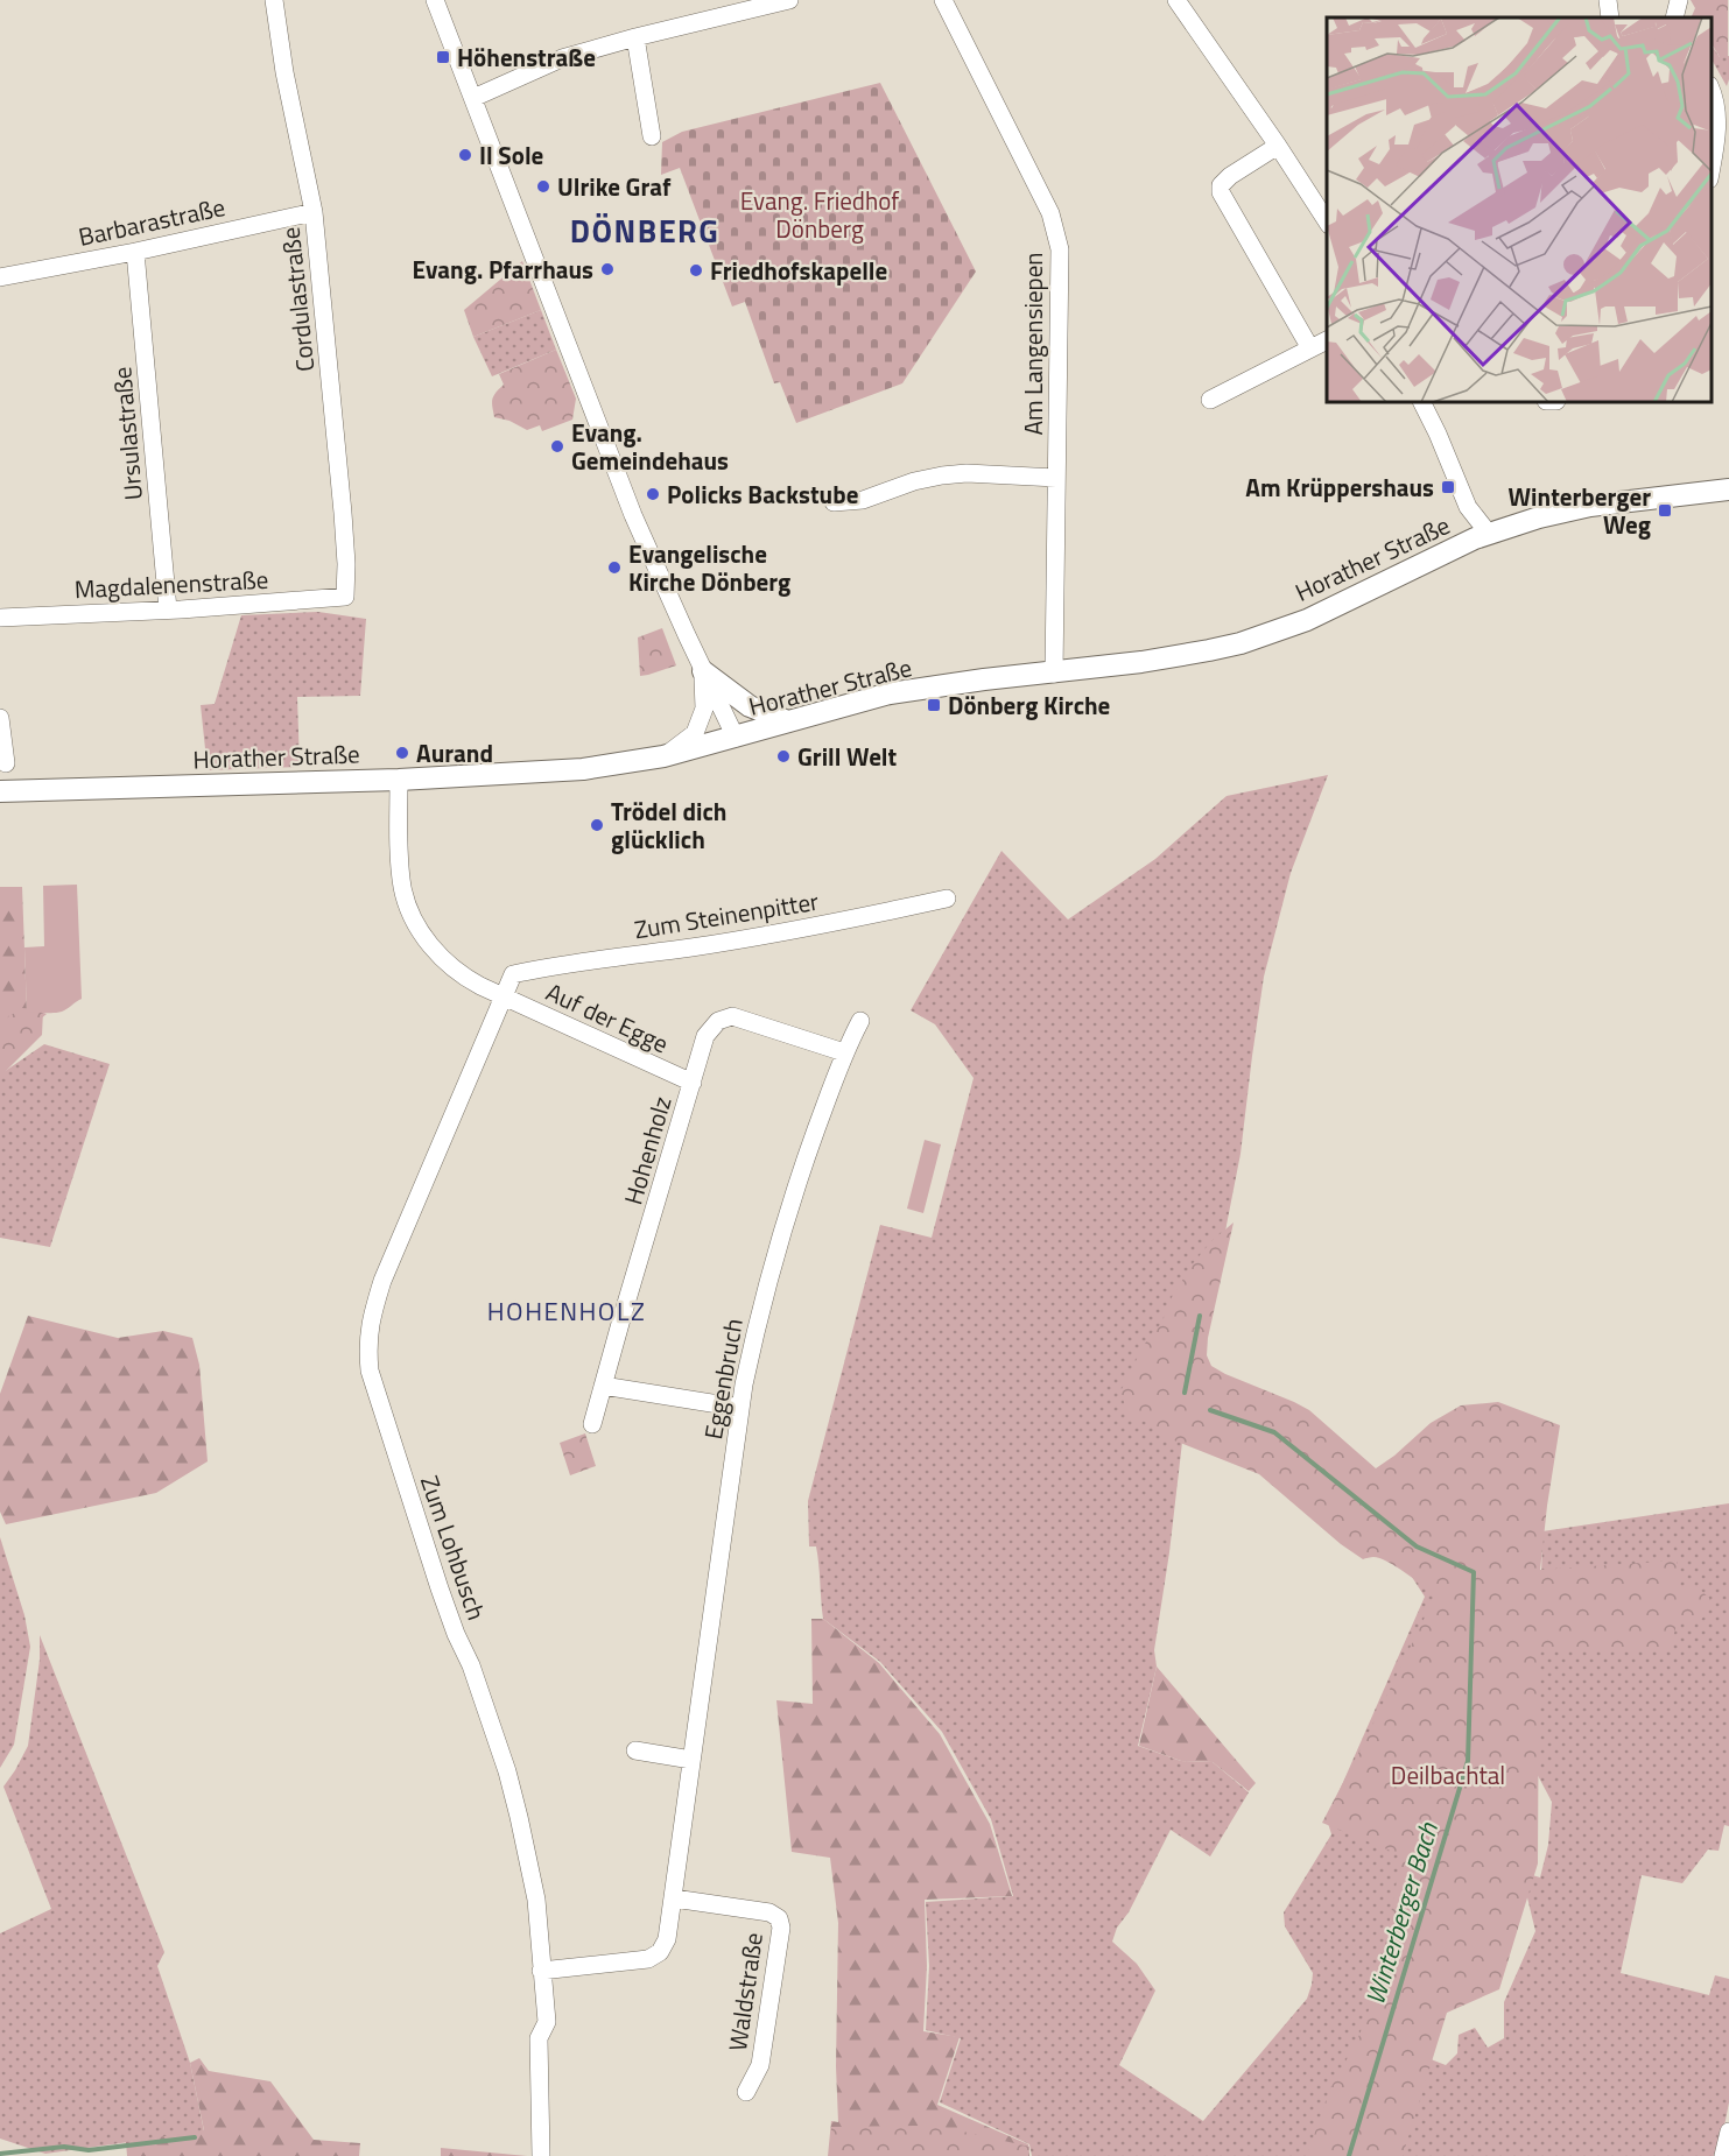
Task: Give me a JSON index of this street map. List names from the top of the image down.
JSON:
{
  "streets": {
    "main road": ["Horather Straße"],
    "street": [
      "Barbarastraße",
      "Cordulastraße",
      "Am Langensiepen",
      "Ursulastraße",
      "Magdalenenstraße",
      "Zum Steinenpitter",
      "Auf der Egge",
      "Hohenholz",
      "Eggenbruch",
      "Zum Lohbusch",
      "Waldstraße"
    ]
  },
  "crossings": [
    ["Barbarastraße", "Cordulastraße"],
    ["Barbarastraße", "Ursulastraße"],
    ["Cordulastraße", "Magdalenenstraße"],
    ["Am Langensiepen", "Horather Straße"],
    ["Ursulastraße", "Magdalenenstraße"],
    ["Horather Straße", "Auf der Egge"],
    ["Zum Steinenpitter", "Zum Lohbusch"],
    ["Auf der Egge", "Hohenholz"],
    ["Auf der Egge", "Zum Lohbusch"],
    ["Hohenholz", "Eggenbruch"],
    ["Eggenbruch", "Zum Lohbusch"],
    ["Eggenbruch", "Waldstraße"]
  ],
  "districts": ["DÖNBERG", "HOHENHOLZ"],
  "water": ["Winterberger Bach"],
  "parks": ["Evang. Friedhof Dönberg", "Deilbachtal"],
  "places": {
    "transit": [
      "Höhenstraße",
      "Am Krüppershaus",
      "Winterberger Weg",
      "Dönberg Kirche"
    ],
    "other": [
      "Il Sole",
      "Ulrike Graf",
      "Evang. Pfarrhaus",
      "Friedhofskapelle",
      "Evang. Gemeindehaus",
      "Policks Backstube",
      "Evangelische Kirche Dönberg",
      "Aurand",
      "Grill Welt",
      "Trödel dich glücklich"
    ]
  }
}
